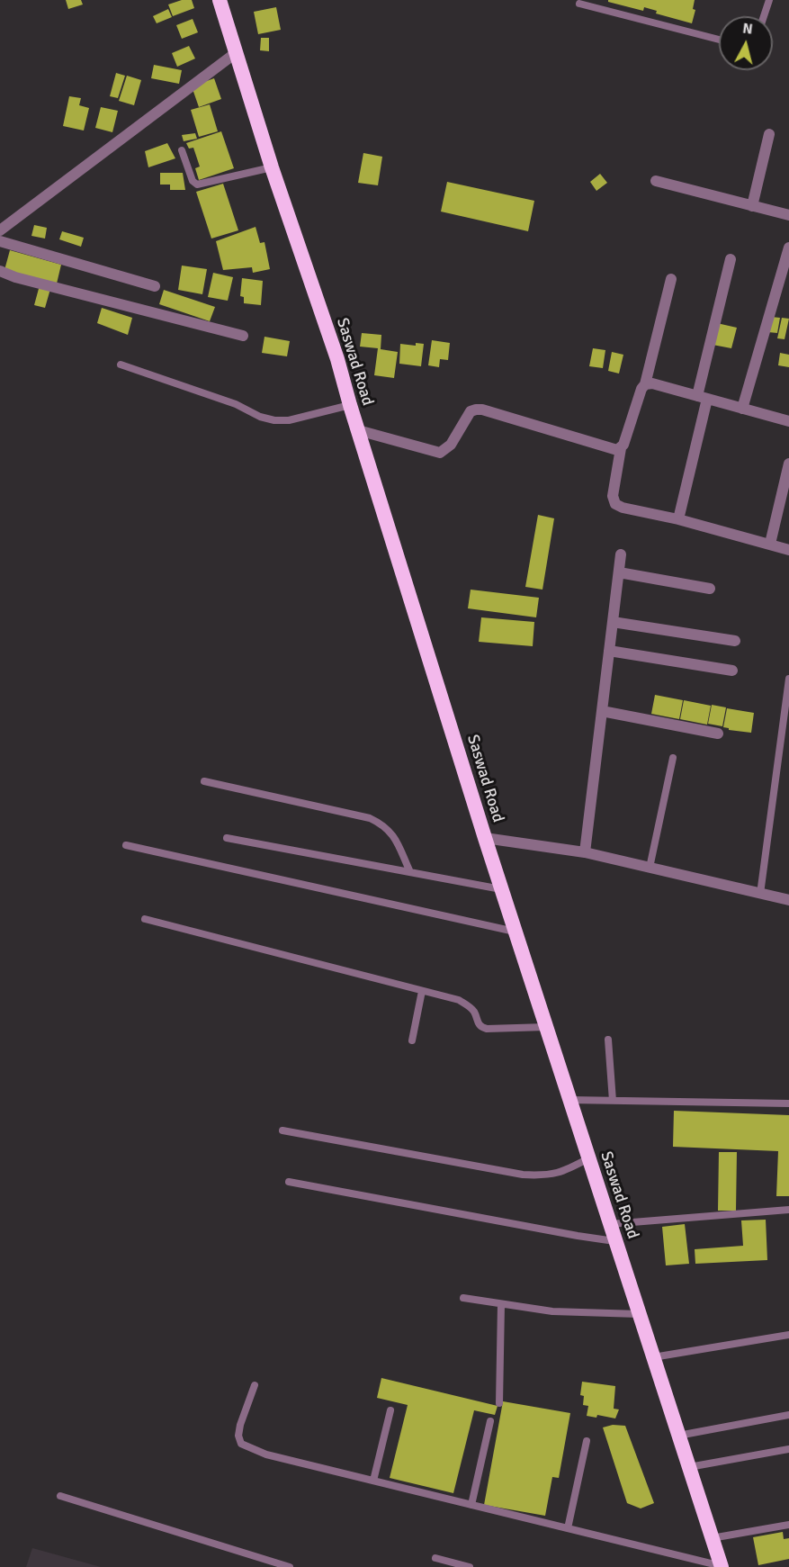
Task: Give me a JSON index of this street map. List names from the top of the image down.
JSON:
{
  "streets": {
    "highway": ["Saswad Road"]
  },
  "north": "top"
}
